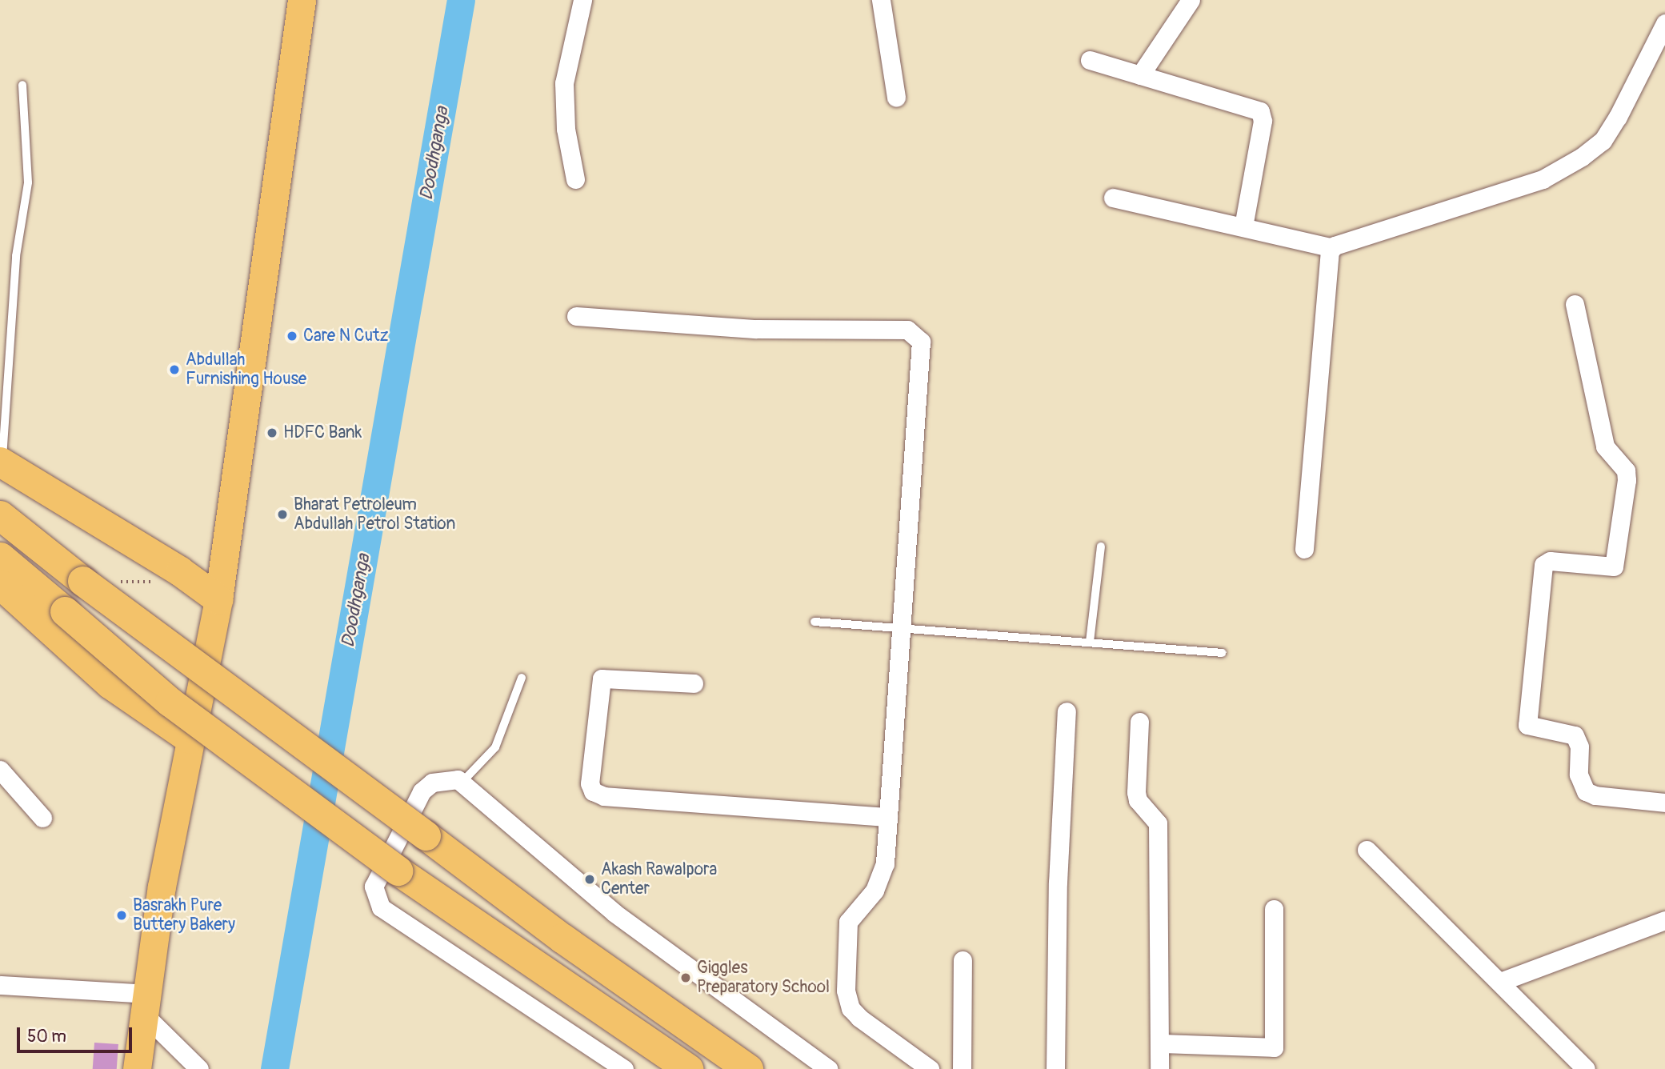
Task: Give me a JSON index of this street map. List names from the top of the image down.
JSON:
{
  "water": ["Doodhganga"],
  "places": [
    "Care N Cutz",
    "Abdullah Furnishing House",
    "HDFC Bank",
    "Bharat Petroleum Abdullah Petrol Station",
    "Akash Rawalpora Center",
    "Basrakh Pure Buttery Bakery",
    "Giggles Preparatory School"
  ],
  "scale_bar": "50 m"
}
